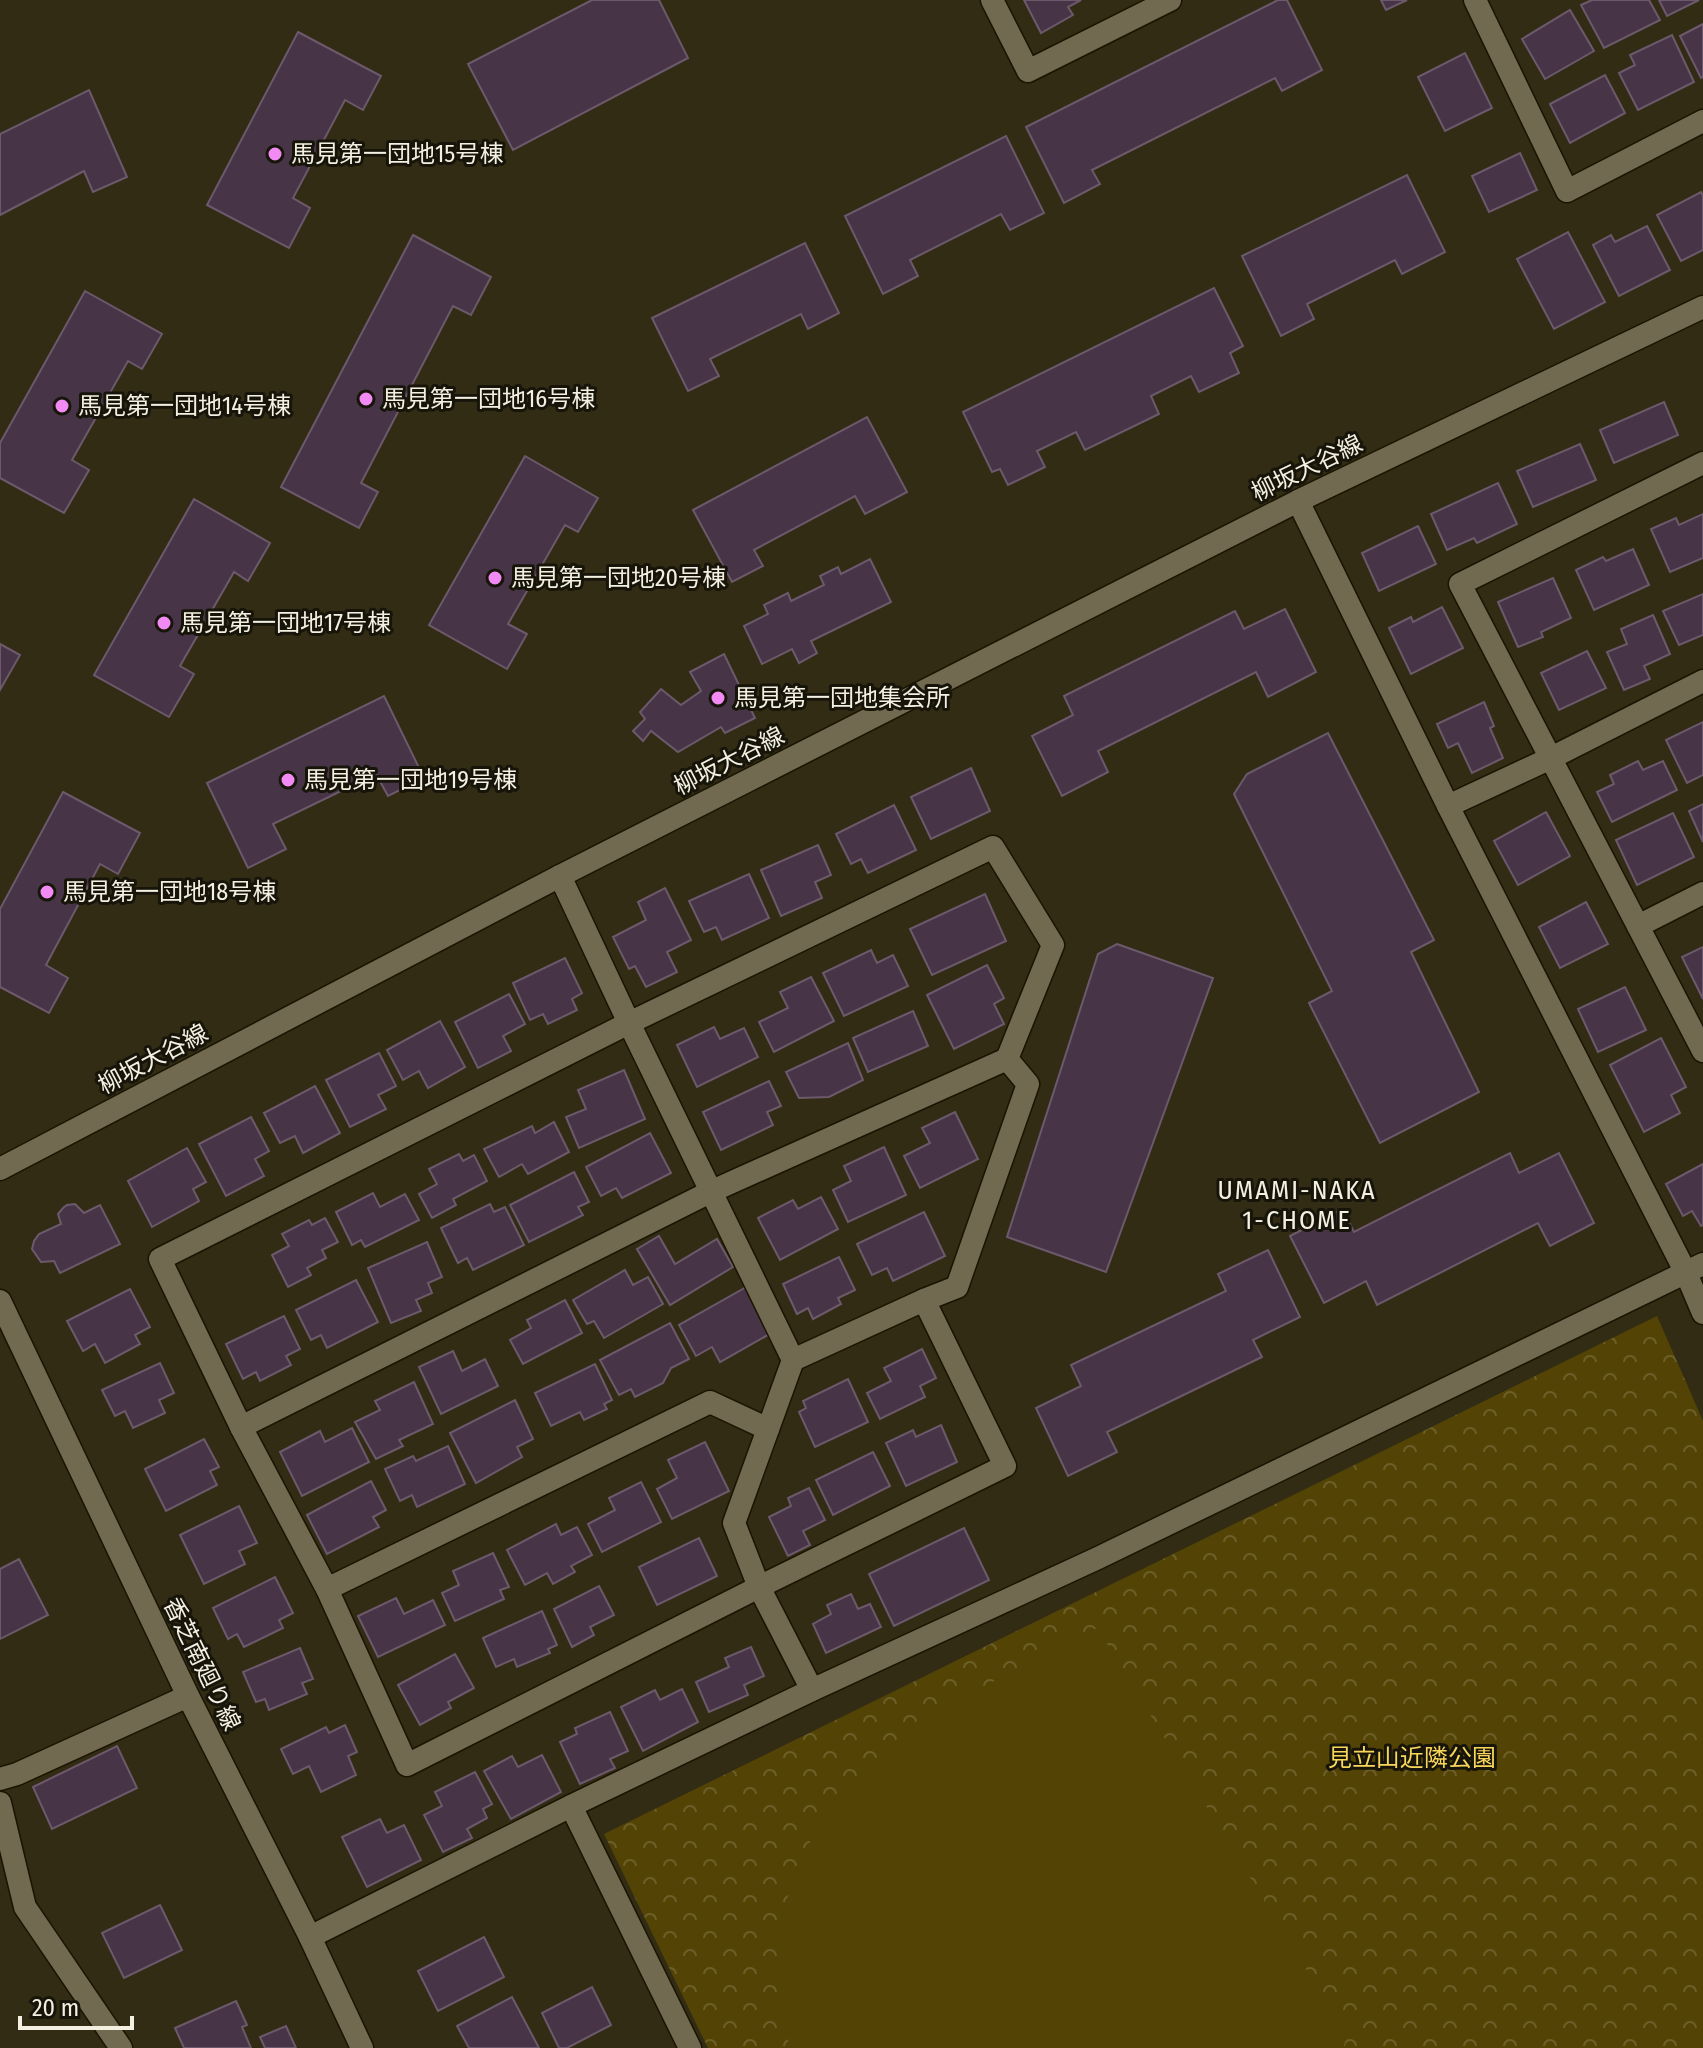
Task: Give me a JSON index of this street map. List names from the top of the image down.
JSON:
{
  "streets": {
    "street": ["柳坂大谷線", "香芝南廻り線"]
  },
  "districts": ["UMAMI-NAKA 1-CHOME"],
  "parks": ["見立山近隣公園"],
  "places": [
    "馬見第一団地15号棟",
    "馬見第一団地16号棟",
    "馬見第一団地14号棟",
    "馬見第一団地20号棟",
    "馬見第一団地17号棟",
    "馬見第一団地集会所",
    "馬見第一団地19号棟",
    "馬見第一団地18号棟"
  ],
  "scale_bar": "20 m"
}
